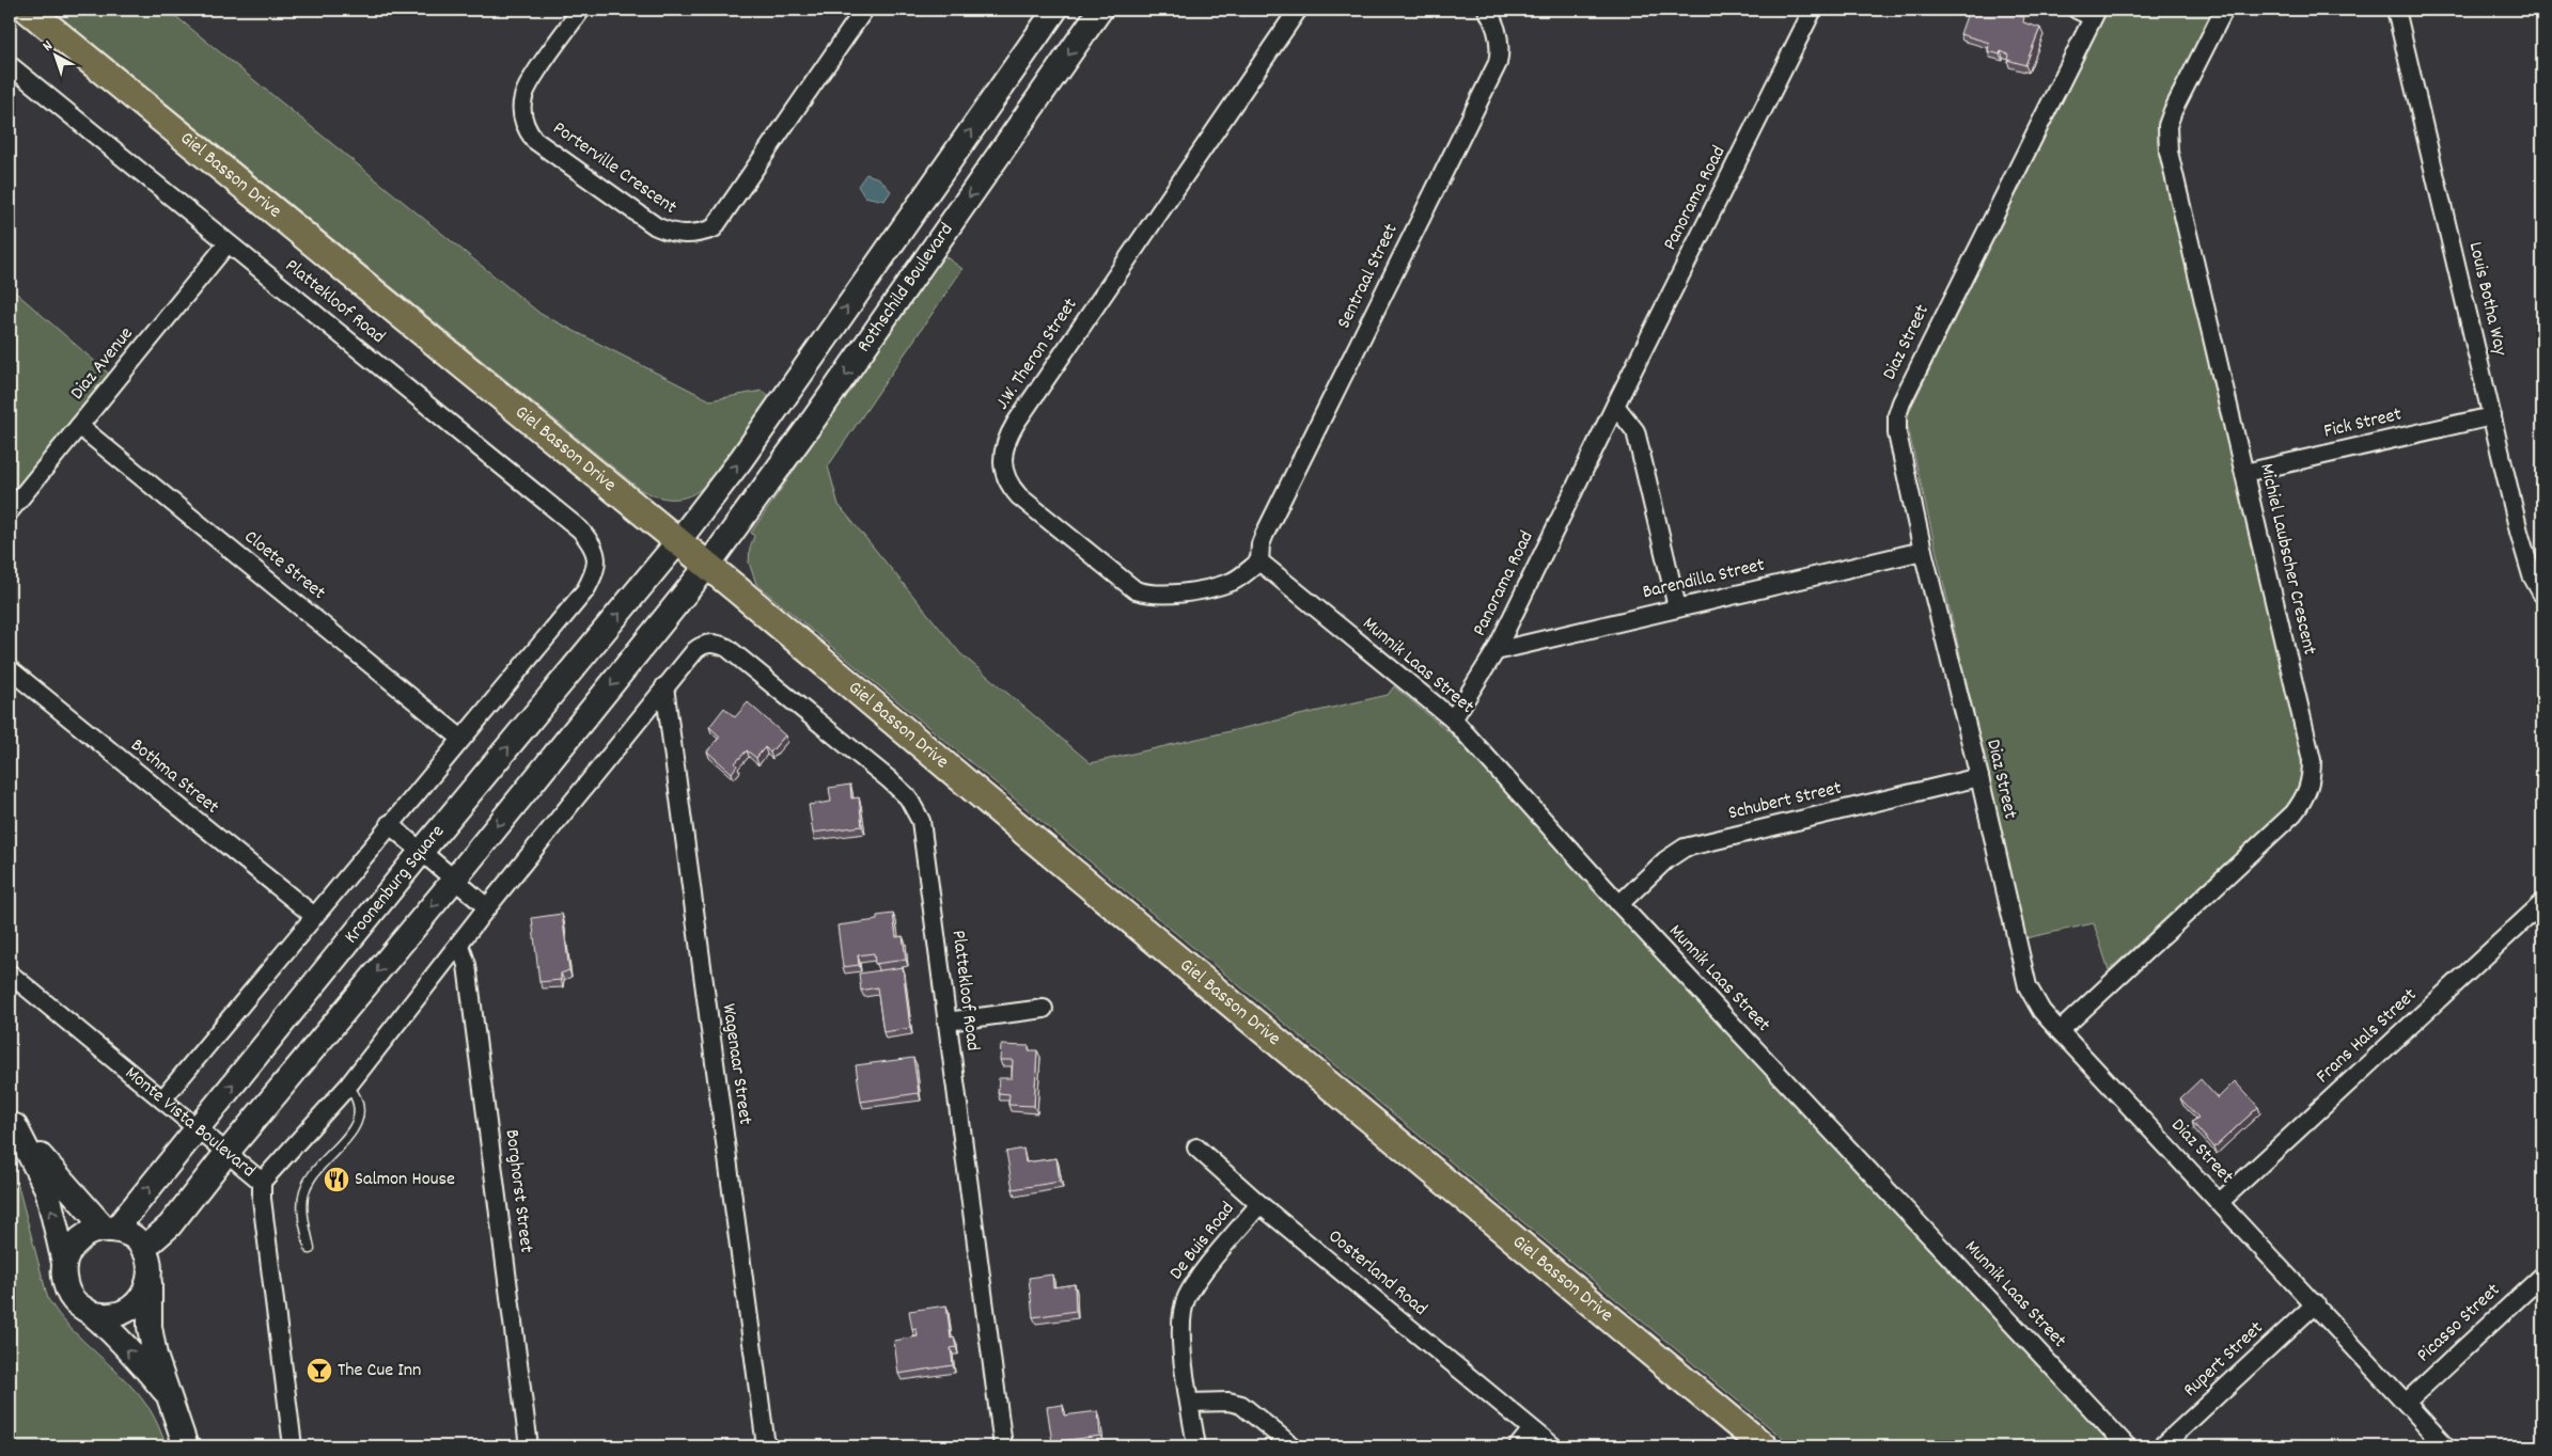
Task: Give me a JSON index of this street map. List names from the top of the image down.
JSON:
{
  "streets": {
    "main road": ["Giel Basson Drive"],
    "street": [
      "Porterville Crescent",
      "Panorama Road",
      "Sentraal Street",
      "Rothschild Boulevard",
      "Louis Botha Way",
      "Plattekloof Road",
      "Diaz Street",
      "J.W. Theron Street",
      "Diaz Avenue",
      "Fick Street",
      "Michiel Laubscher Crescent",
      "Cloete Street",
      "Barendilla Street",
      "Munnik Laas Street",
      "Bothma Street",
      "Schubert Street",
      "Kroonenburg Square",
      "Frans Hals Street",
      "Wagenaar Street",
      "Monte Vista Boulevard",
      "Borghorst Street",
      "De Buis Road",
      "Oosterland Road",
      "Picasso Street",
      "Rupert Street"
    ]
  },
  "crossings": [
    ["Giel Basson Drive", "Rothschild Boulevard"],
    ["Giel Basson Drive", "Kroonenburg Square"],
    ["Panorama Road", "Barendilla Street"],
    ["Panorama Road", "Munnik Laas Street"],
    ["Sentraal Street", "J.W. Theron Street"],
    ["Sentraal Street", "Munnik Laas Street"],
    ["Rothschild Boulevard", "Kroonenburg Square"],
    ["Louis Botha Way", "Fick Street"],
    ["Plattekloof Road", "Diaz Avenue"],
    ["Plattekloof Road", "Cloete Street"],
    ["Plattekloof Road", "Wagenaar Street"],
    ["Diaz Street", "Michiel Laubscher Crescent"],
    ["Diaz Street", "Barendilla Street"],
    ["Diaz Street", "Schubert Street"],
    ["Diaz Street", "Frans Hals Street"],
    ["Diaz Street", "Picasso Street"],
    ["Diaz Street", "Rupert Street"],
    ["J.W. Theron Street", "Munnik Laas Street"],
    ["Diaz Avenue", "Cloete Street"],
    ["Fick Street", "Michiel Laubscher Crescent"],
    ["Munnik Laas Street", "Schubert Street"],
    ["Kroonenburg Square", "Monte Vista Boulevard"],
    ["De Buis Road", "Oosterland Road"]
  ],
  "places": {
    "restaurant": ["Salmon House"],
    "bar": ["The Cue Inn"]
  },
  "north": "top left"
}
